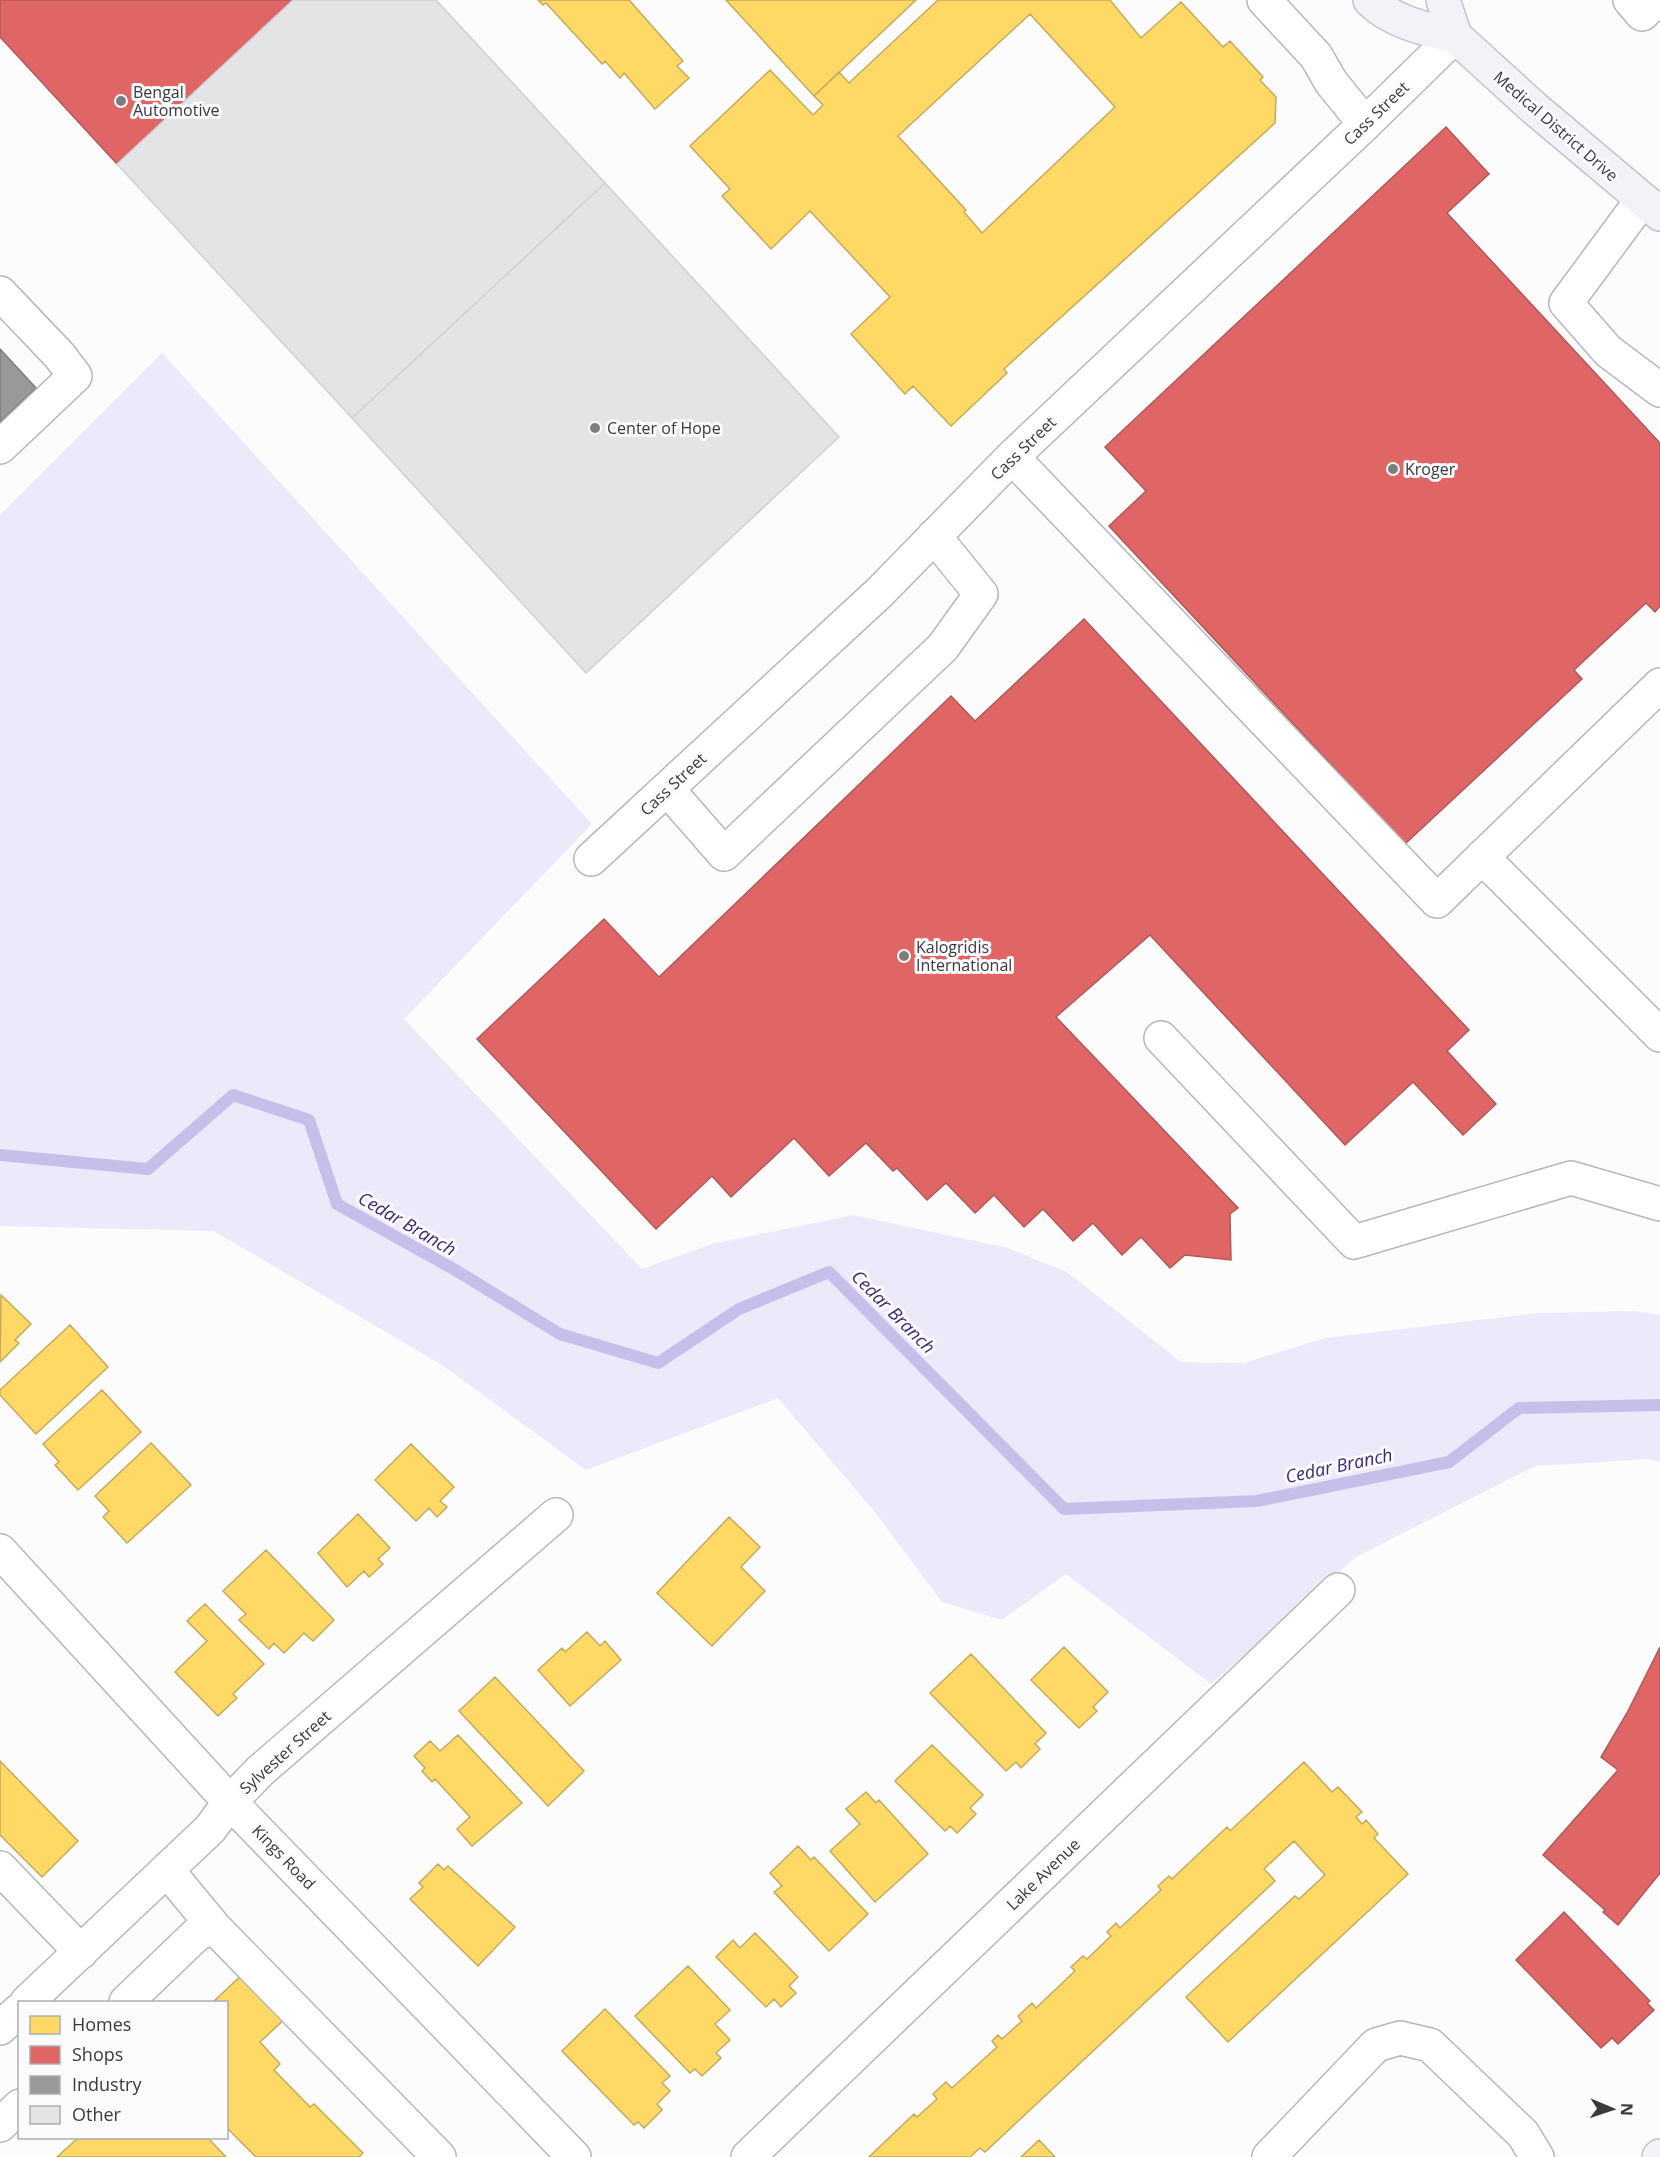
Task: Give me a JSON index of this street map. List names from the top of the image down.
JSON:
{
  "streets": {
    "main road": ["Medical District Drive"],
    "street": [
      "Cass Street",
      "Sylvester Street",
      "Kings Road",
      "Lake Avenue"
    ]
  },
  "crossings": [
    ["Cass Street", "Medical District Drive"],
    ["Sylvester Street", "Kings Road"]
  ],
  "water": ["Cedar Branch"],
  "places": [
    "Bengal Automotive",
    "Center of Hope",
    "Kroger",
    "Kalogridis International"
  ],
  "legend": [
    "Homes",
    "Shops",
    "Industry",
    "Other"
  ],
  "north": "right"
}
